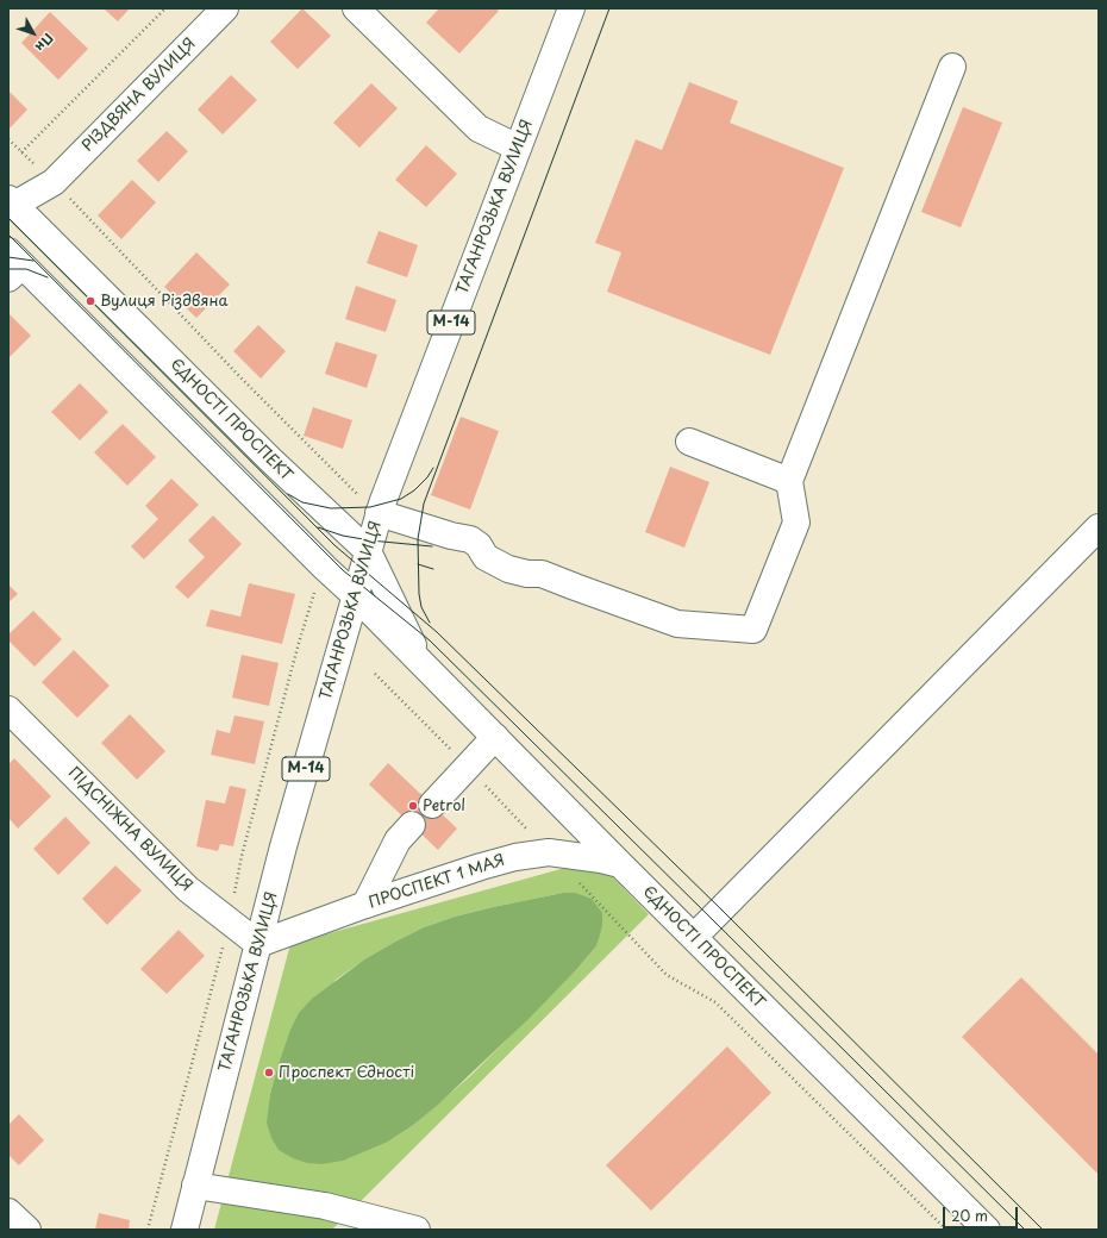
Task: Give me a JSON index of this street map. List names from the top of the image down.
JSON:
{
  "streets": {
    "main road": [
      "РІЗДВЯНА ВУЛИЦЯ",
      "ТАГАНРОЗЬКА ВУЛИЦЯ",
      "М-14",
      "ЄДНОСТІ ПРОСПЕКТ",
      "ПІДСНІЖНА ВУЛИЦЯ",
      "ПРОСПЕКТ 1 МАЯ"
    ]
  },
  "crossings": [
    ["РІЗДВЯНА ВУЛИЦЯ", "ЄДНОСТІ ПРОСПЕКТ"],
    ["ТАГАНРОЗЬКА ВУЛИЦЯ", "ЄДНОСТІ ПРОСПЕКТ"],
    ["ТАГАНРОЗЬКА ВУЛИЦЯ", "ПІДСНІЖНА ВУЛИЦЯ"],
    ["ТАГАНРОЗЬКА ВУЛИЦЯ", "ПРОСПЕКТ 1 МАЯ"],
    ["ЄДНОСТІ ПРОСПЕКТ", "ПРОСПЕКТ 1 МАЯ"],
    ["ПІДСНІЖНА ВУЛИЦЯ", "ПРОСПЕКТ 1 МАЯ"]
  ],
  "places": ["Вулиця Різдвяна", "Petrol", "Проспект Єдності"],
  "scale_bar": "20 m",
  "north": "bottom right"
}
